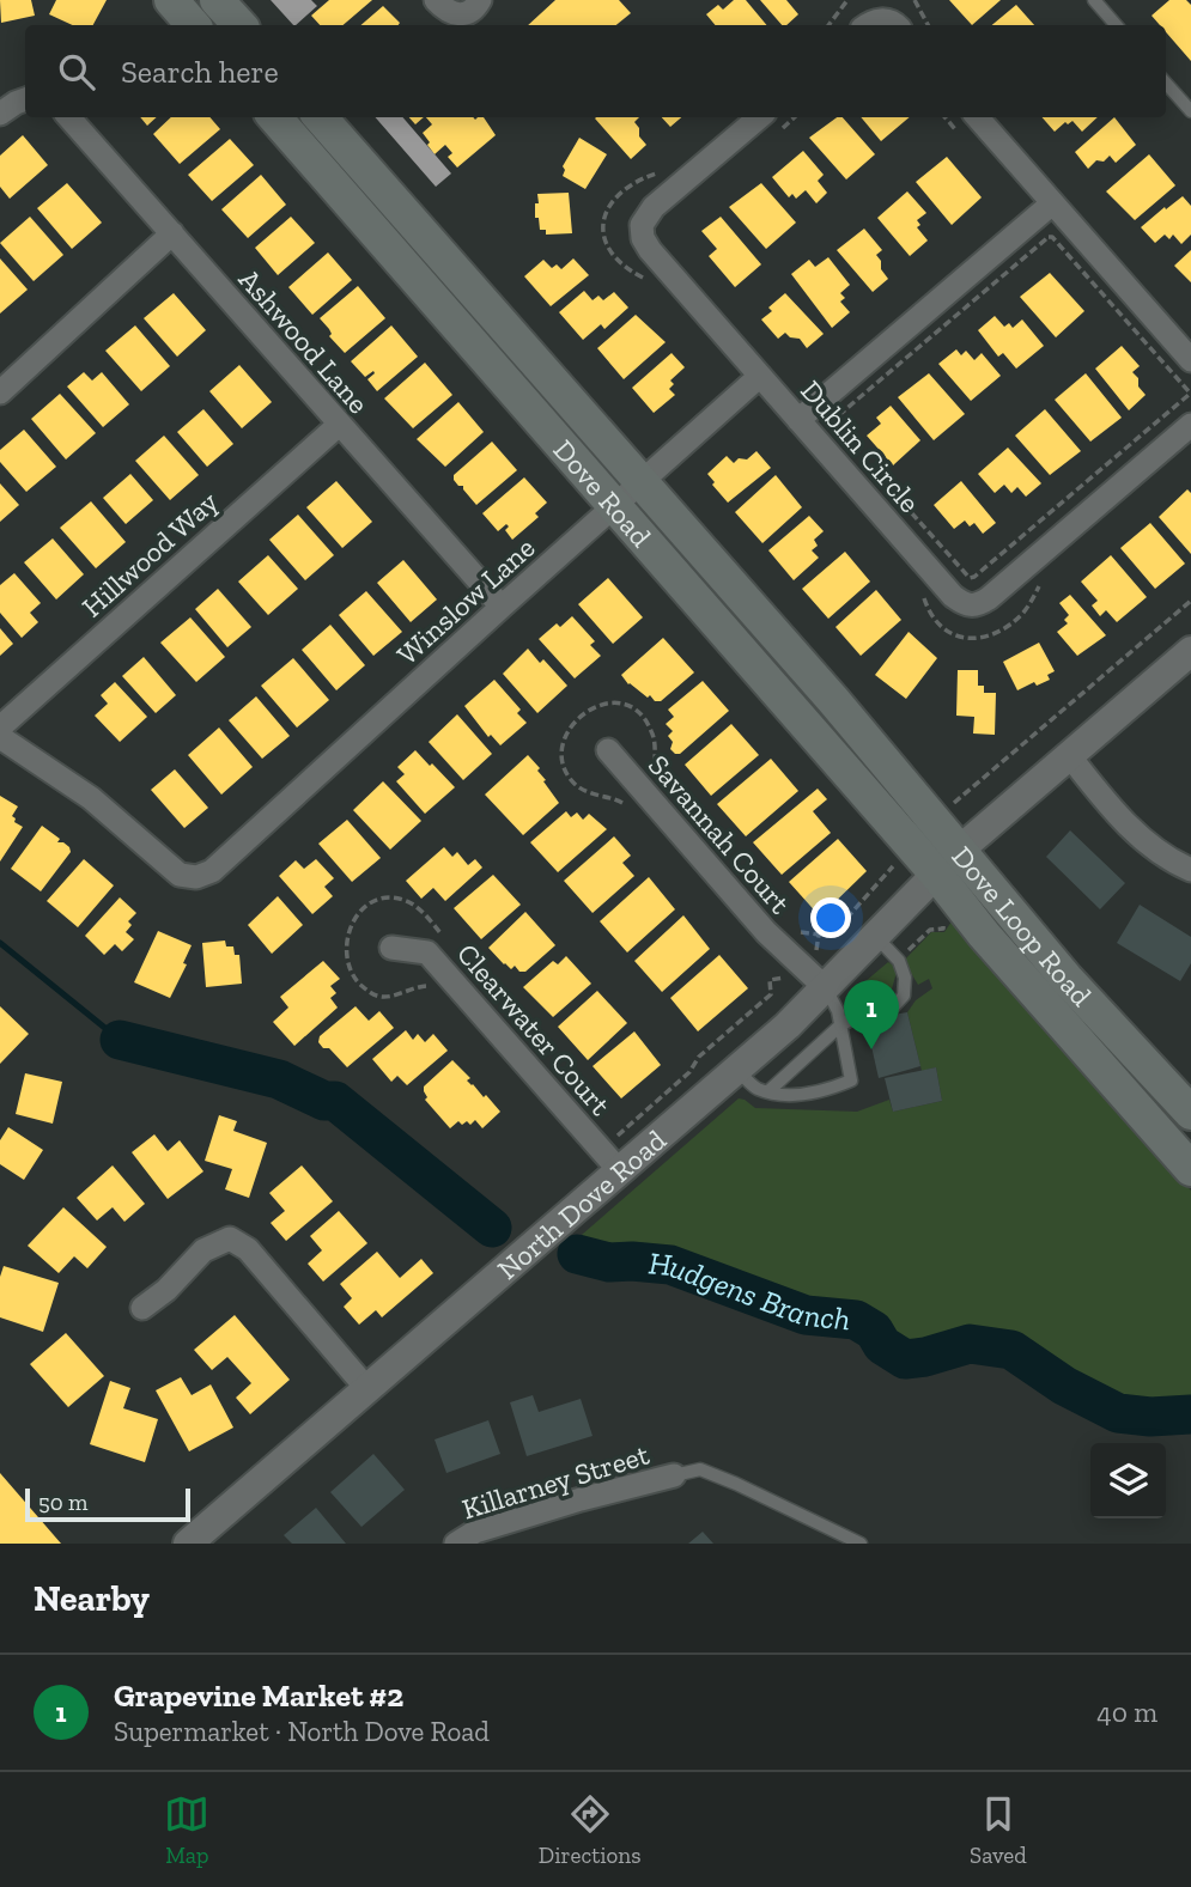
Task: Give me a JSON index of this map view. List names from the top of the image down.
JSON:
{
  "streets": {
    "main road": ["Dove Road", "Dove Loop Road"],
    "street": [
      "Ashwood Lane",
      "Dublin Circle",
      "Hillwood Way",
      "Winslow Lane",
      "Savannah Court",
      "Clearwater Court",
      "North Dove Road",
      "Killarney Street"
    ]
  },
  "crossings": [
    ["Ashwood Lane", "Hillwood Way"],
    ["Ashwood Lane", "Winslow Lane"],
    ["Dublin Circle", "Winslow Lane"],
    ["Dove Road", "Winslow Lane"],
    ["Dove Road", "Dove Loop Road"],
    ["Dove Road", "North Dove Road"],
    ["Savannah Court", "North Dove Road"],
    ["Dove Loop Road", "North Dove Road"],
    ["Clearwater Court", "North Dove Road"]
  ],
  "water": ["Hudgens Branch"],
  "scale_bar": "50 m",
  "page": {
    "search": "Search here",
    "pins": "1",
    "scale": "50 m",
    "heading": "Nearby",
    "list": [
      {
        "mark": "1",
        "name": "Grapevine Market #2",
        "note": "Supermarket · North Dove Road",
        "value": "40 m"
      }
    ],
    "nav": ["Map", "Directions", "Saved"]
  }
}
